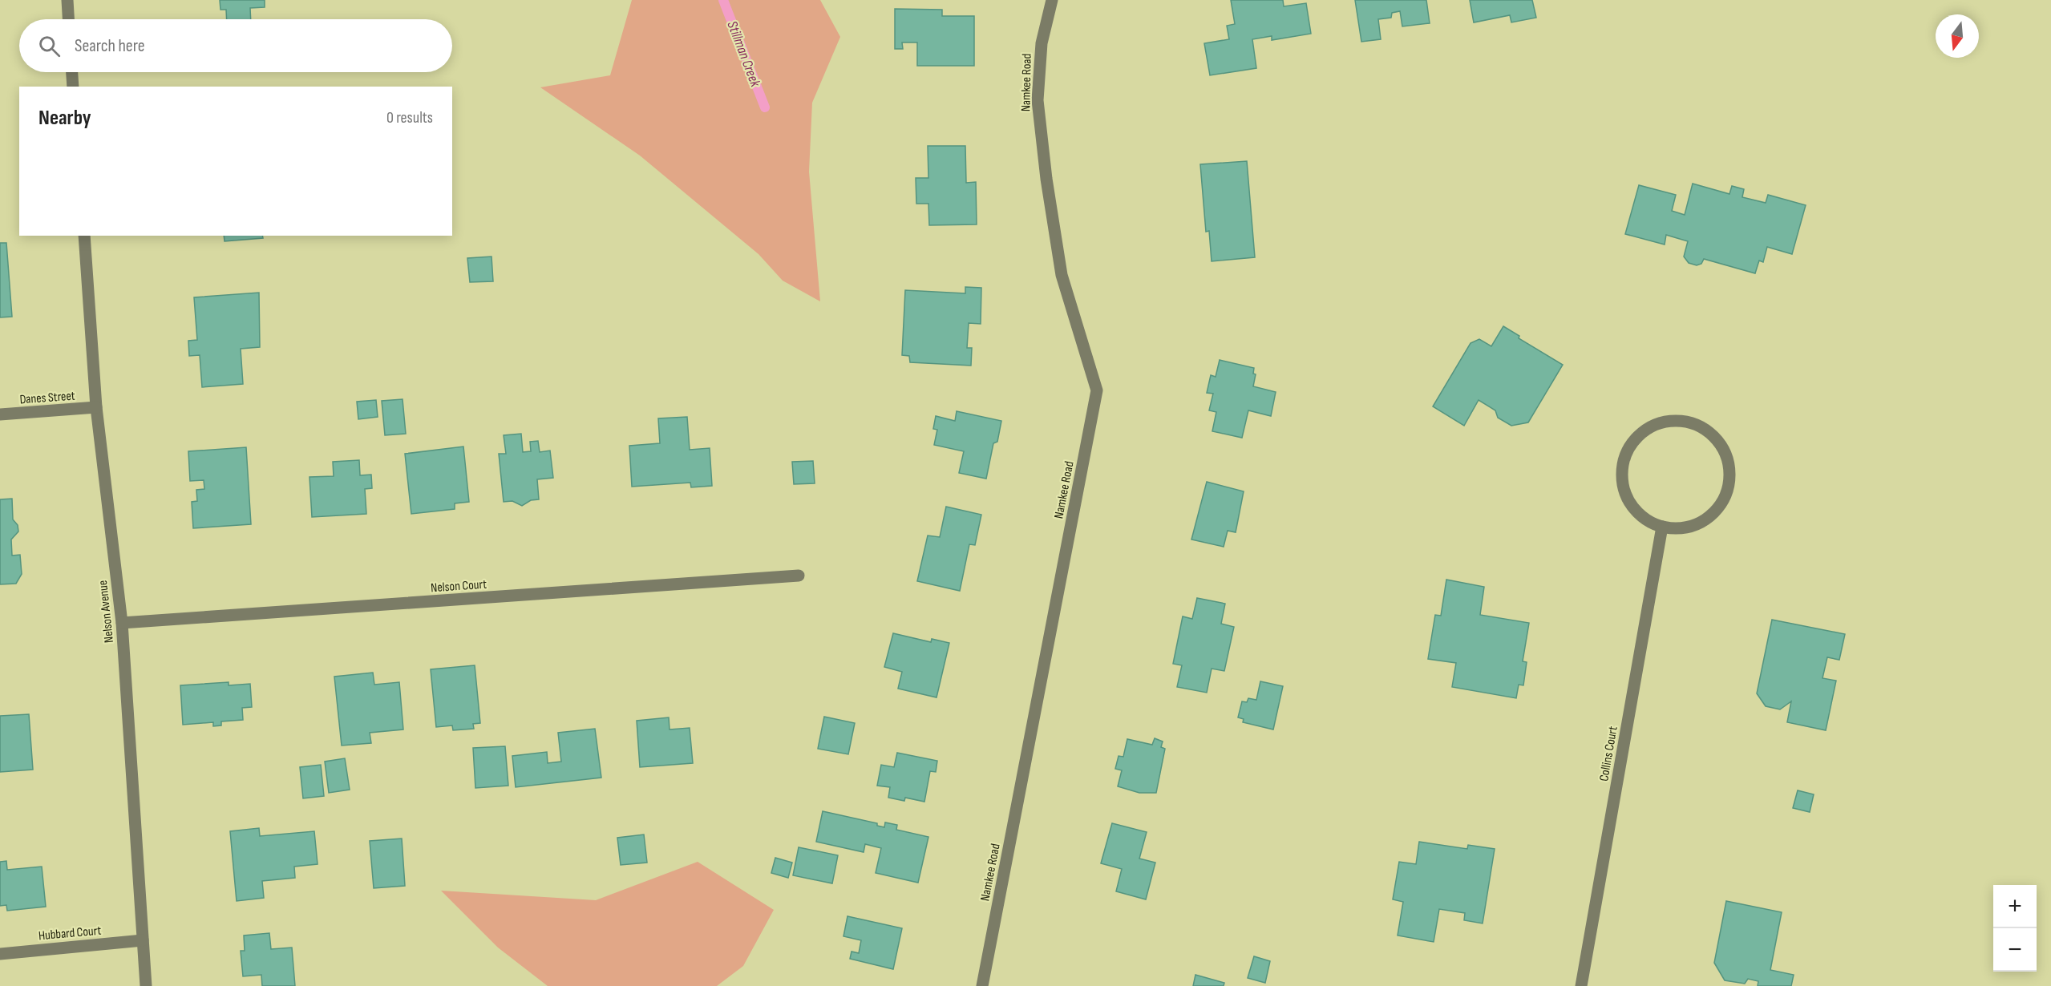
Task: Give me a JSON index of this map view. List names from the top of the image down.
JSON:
{
  "streets": {
    "street": [
      "Namkee Road",
      "Danes Street",
      "Nelson Court",
      "Nelson Avenue",
      "Collins Court",
      "Hubbard Court"
    ]
  },
  "crossings": [
    ["Danes Street", "Nelson Avenue"],
    ["Nelson Court", "Nelson Avenue"],
    ["Nelson Avenue", "Hubbard Court"]
  ],
  "water": ["Stillman Creek"],
  "north": "bottom",
  "page": {
    "search": "Search here",
    "heading": ["Nearby", "0 results"],
    "map_buttons": ["+", "−"]
  }
}
